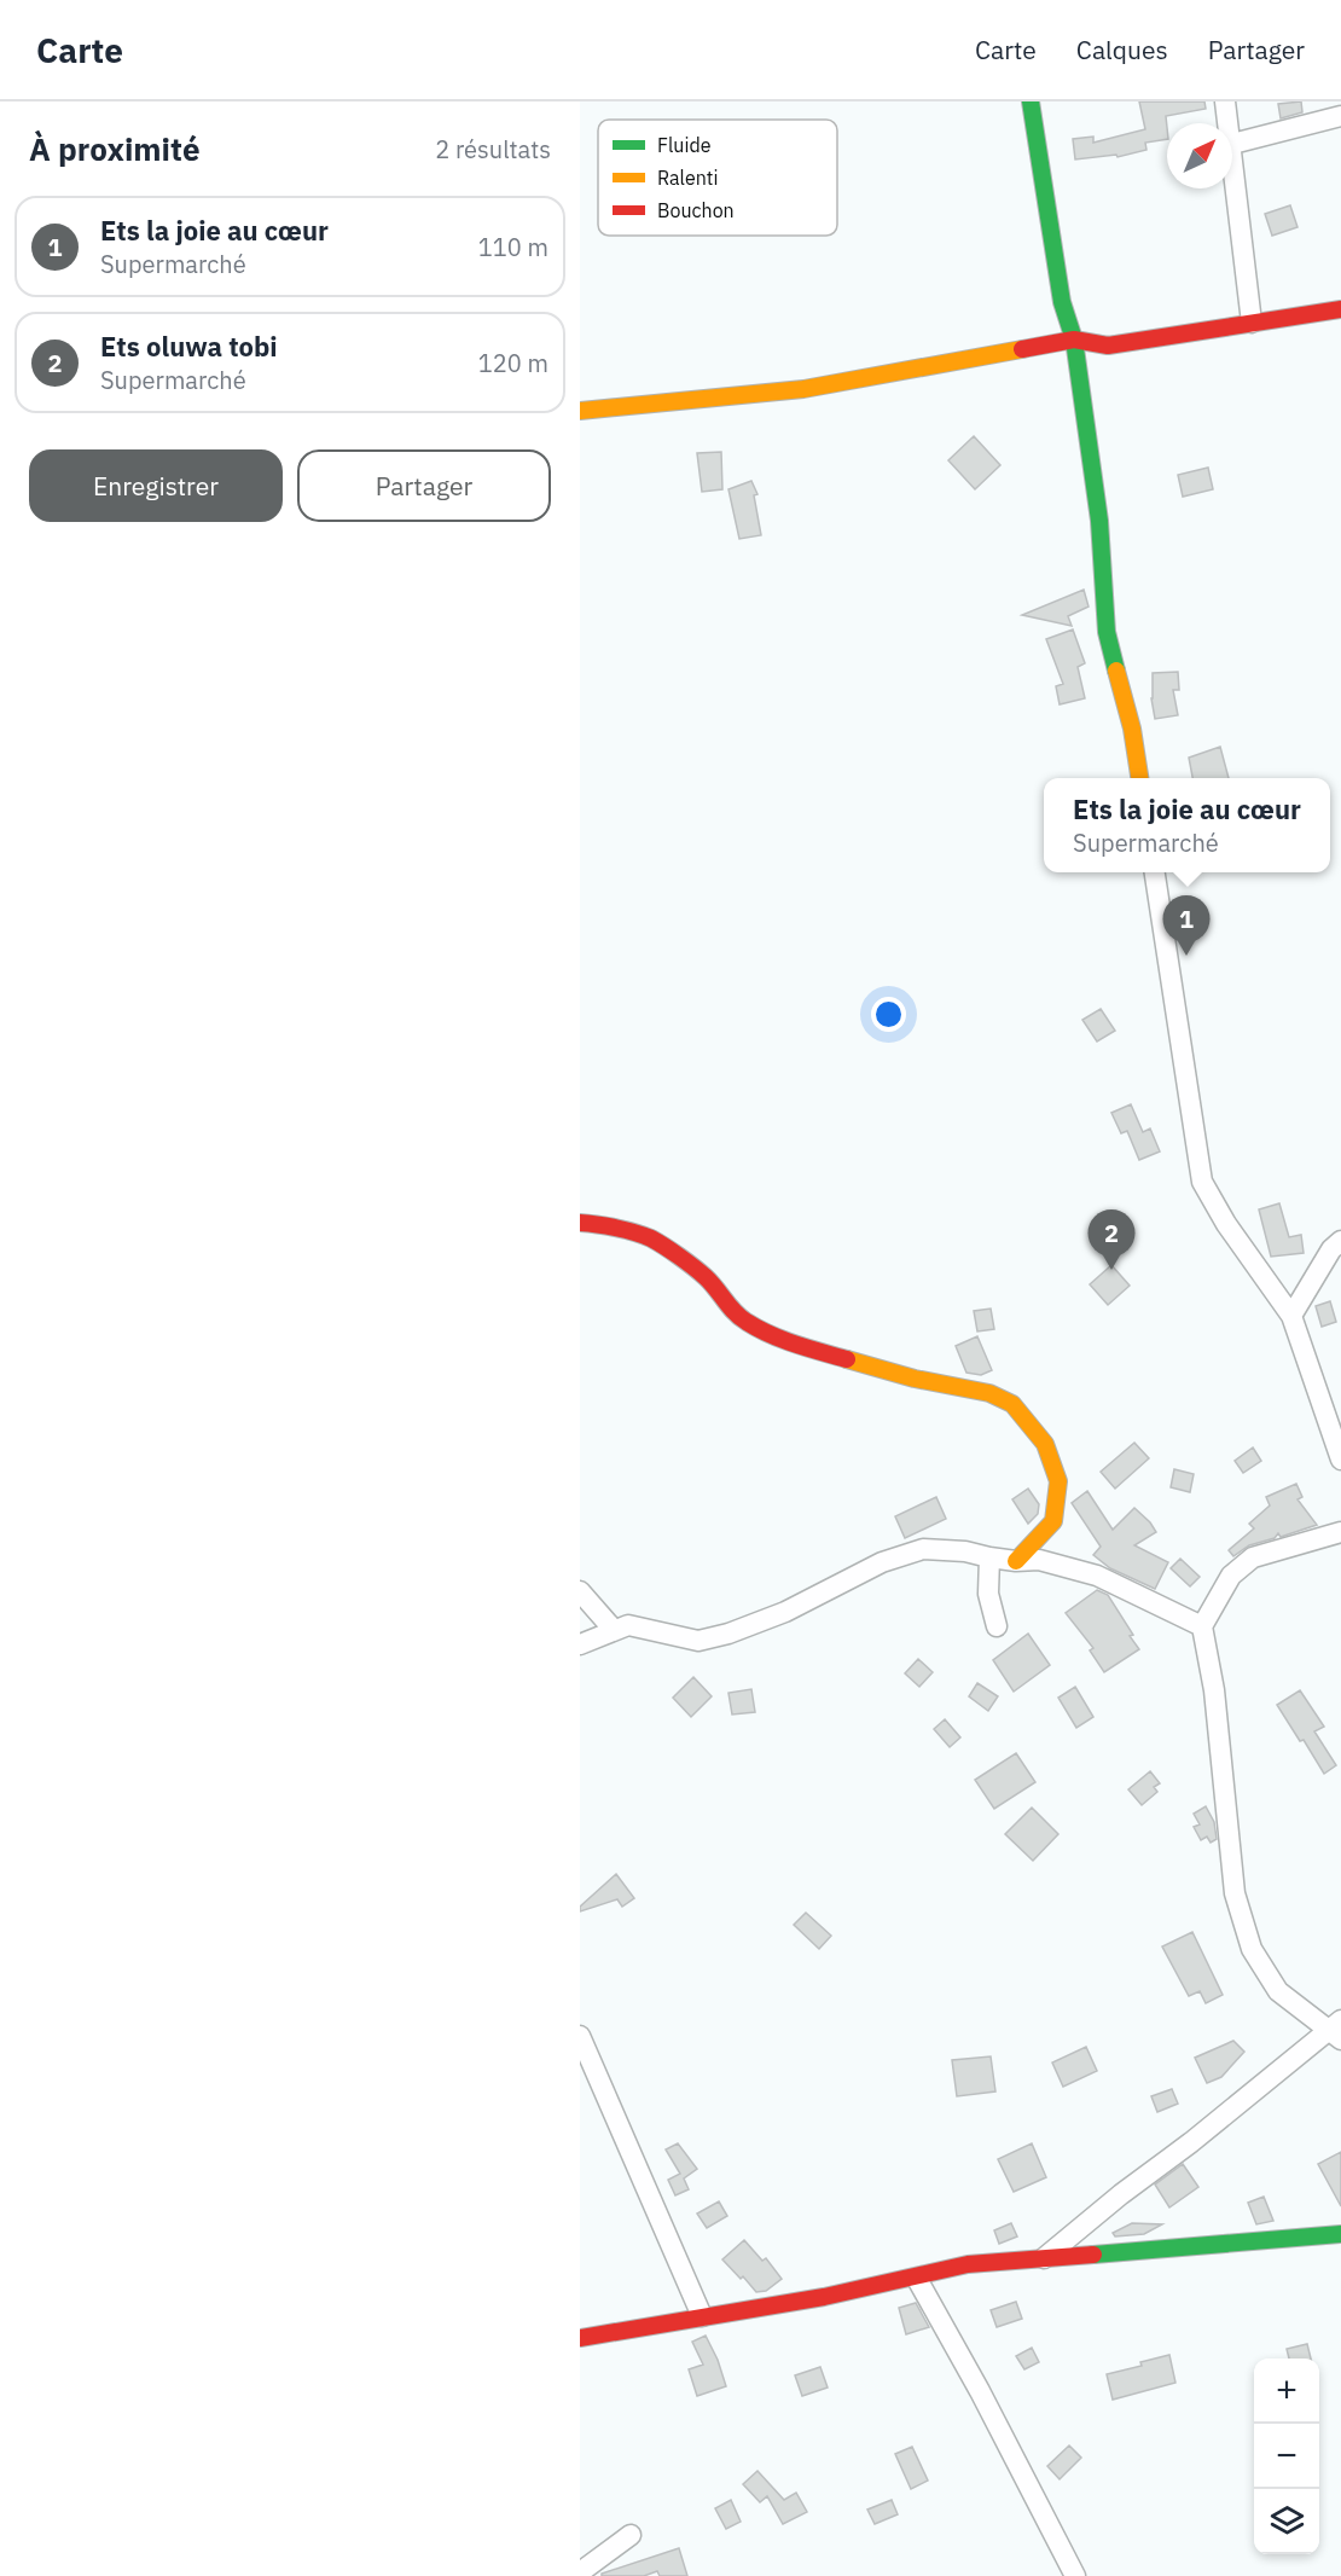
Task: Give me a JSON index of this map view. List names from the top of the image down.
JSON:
{
  "legend": ["Fluide", "Ralenti", "Bouchon"],
  "north": "top right",
  "page": {
    "header": "Carte",
    "nav": ["Carte", "Calques", "Partager"],
    "heading": ["À proximité", "2 résultats"],
    "list": [
      {
        "mark": "1",
        "name": "Ets la joie au cœur",
        "note": "Supermarché",
        "value": "110 m"
      },
      {
        "mark": "2",
        "name": "Ets oluwa tobi",
        "note": "Supermarché",
        "value": "120 m"
      }
    ],
    "buttons": ["Enregistrer", "Partager"],
    "popup": ["Ets la joie au cœur", "Supermarché"],
    "pins": ["1", "2"],
    "map_buttons": ["+", "−"]
  }
}
